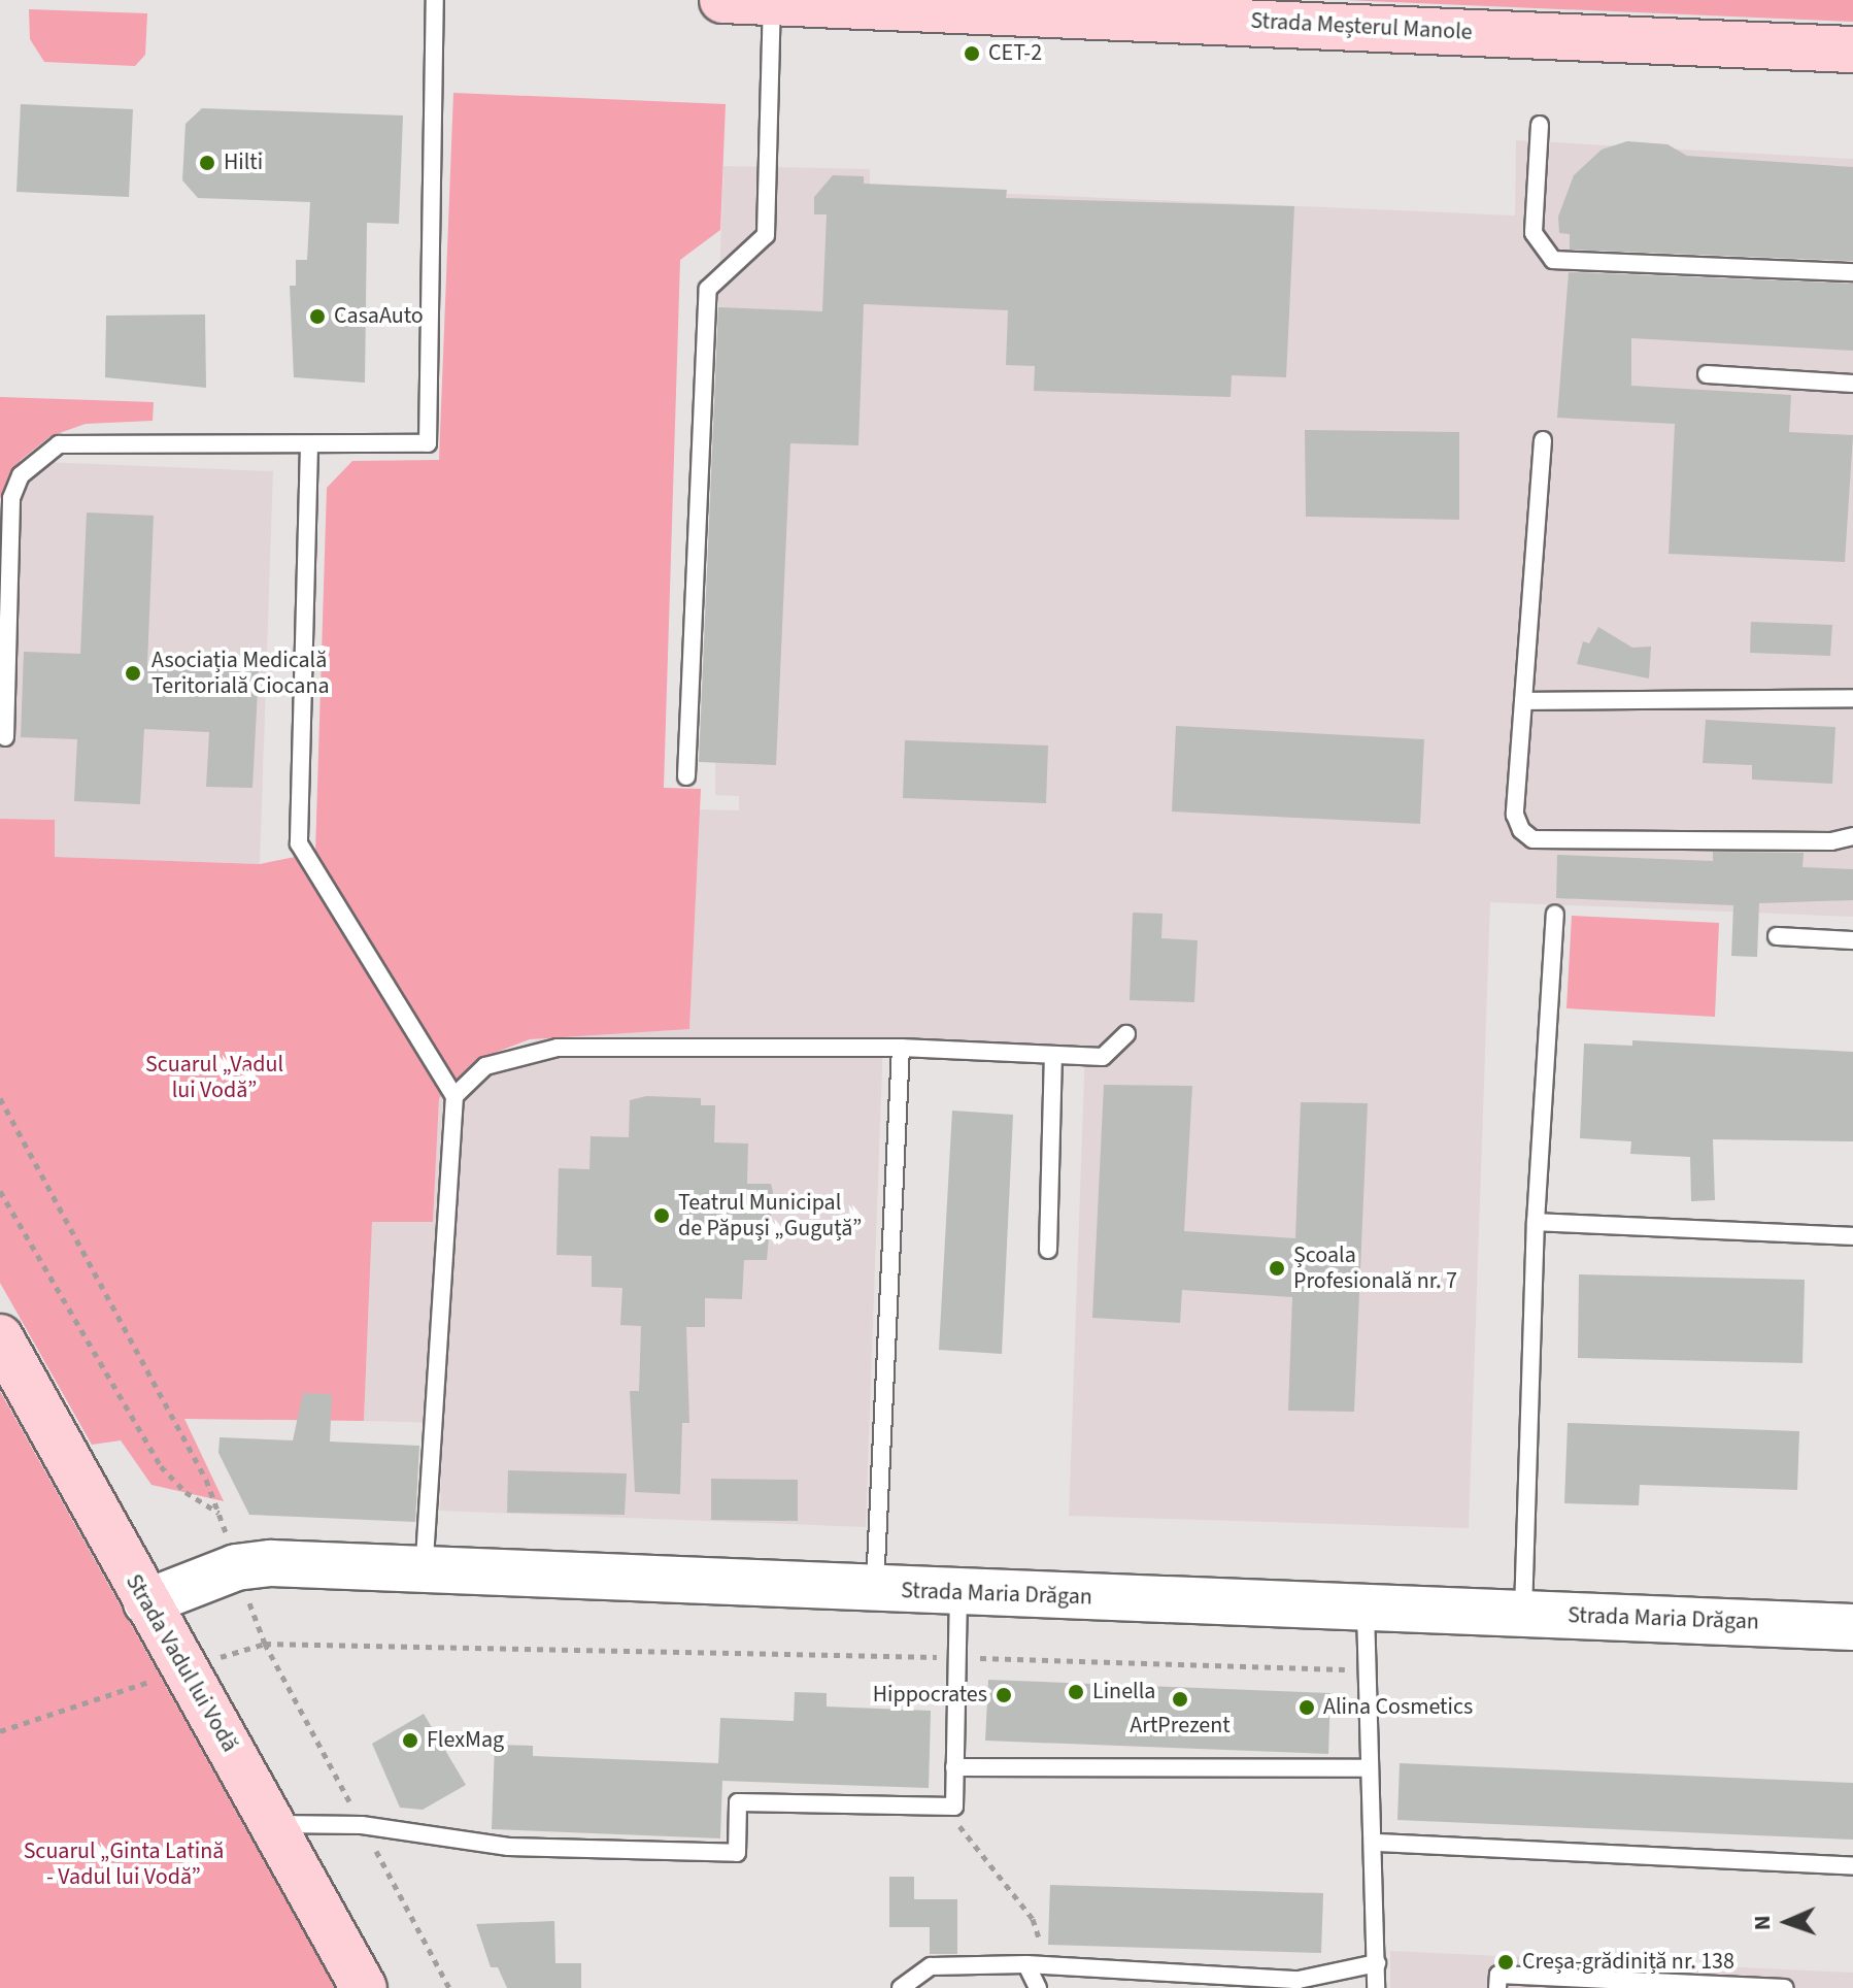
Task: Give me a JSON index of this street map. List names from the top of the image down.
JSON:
{
  "streets": {
    "main road": ["Strada Meșterul Manole", "Strada Maria Drăgan", "Strada Vadul lui Vodă"]
  },
  "crossings": [
    ["Strada Maria Drăgan", "Strada Vadul lui Vodă"]
  ],
  "parks": ["Scuarul „Vadul lui Vodă”", "Scuarul „Ginta Latină - Vadul lui Vodă”"],
  "places": [
    "CET-2",
    "Hilti",
    "CasaAuto",
    "Asociația Medicală Teritorială Ciocana",
    "Teatrul Municipal de Păpuși „Guguță”",
    "Școala Profesională nr. 7",
    "Linella",
    "Hippocrates",
    "ArtPrezent",
    "Alina Cosmetics",
    "FlexMag",
    "Creșa-grădiniță nr. 138"
  ],
  "north": "left"
}
